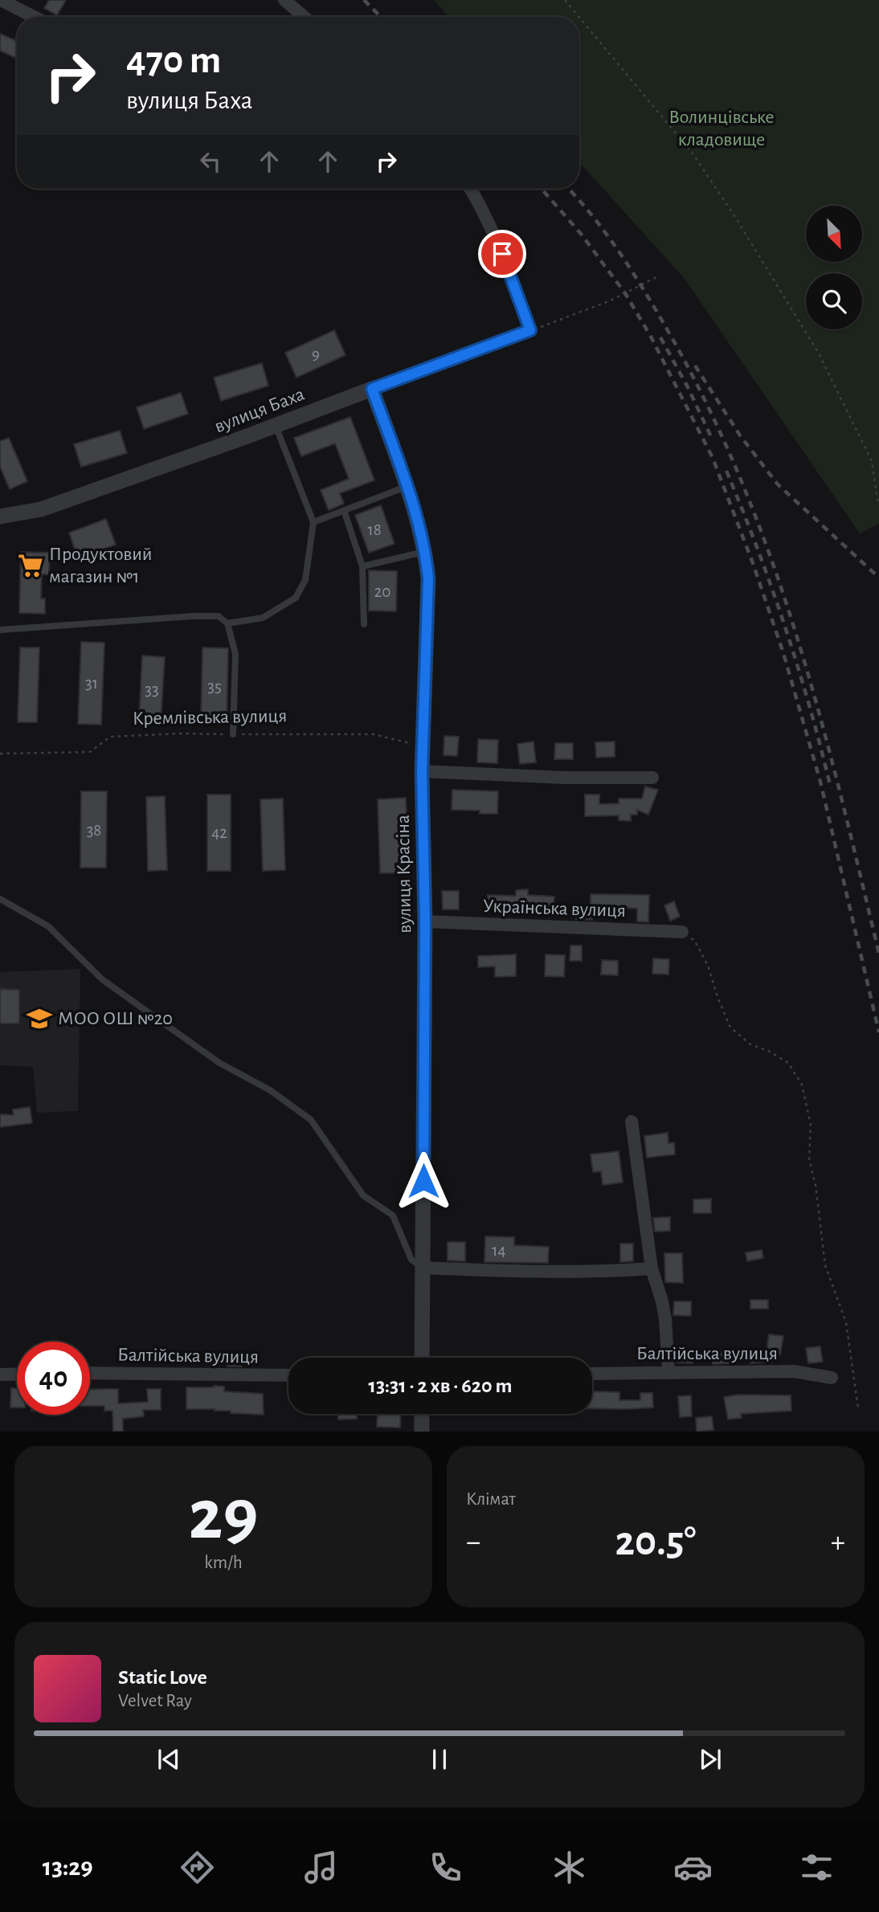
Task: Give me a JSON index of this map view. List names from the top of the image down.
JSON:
{
  "streets": {
    "street": [
      "вулиця Баха",
      "вулиця Красіна",
      "Українська вулиця",
      "Балтійська вулиця"
    ],
    "path": ["Кремлівська вулиця"]
  },
  "crossings": [
    ["вулиця Баха", "вулиця Красіна"],
    ["Кремлівська вулиця", "вулиця Красіна"],
    ["вулиця Красіна", "Українська вулиця"]
  ],
  "parks": ["Волинцівське кладовище"],
  "places": {
    "supermarket": ["Продуктовий магазин №1"],
    "school or university": ["МОО ОШ №20"]
  },
  "house_numbers": [
    "9",
    "18",
    "20",
    "31",
    "35",
    "33",
    "38",
    "42",
    "14"
  ],
  "north": "bottom right",
  "page": {
    "turn": ["470 m", "вулиця Баха"],
    "limit": "40",
    "trip": "13:31 · 2 хв · 620 m",
    "tile": [
      ["29", "km/h"],
      "Клімат"
    ],
    "heat": ["−", "20.5°", "+"],
    "song": ["Static Love", "Velvet Ray"],
    "tabs": "13:29"
  }
}
